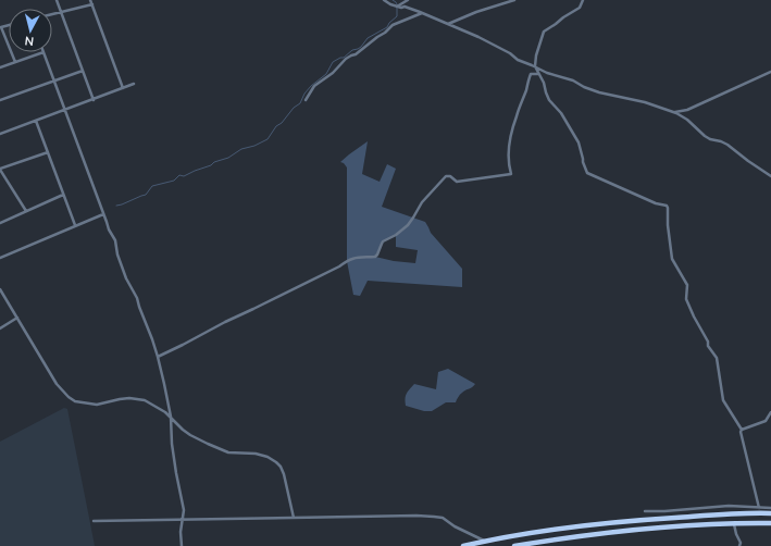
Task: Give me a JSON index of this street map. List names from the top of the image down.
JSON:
{
  "north": "bottom"
}
